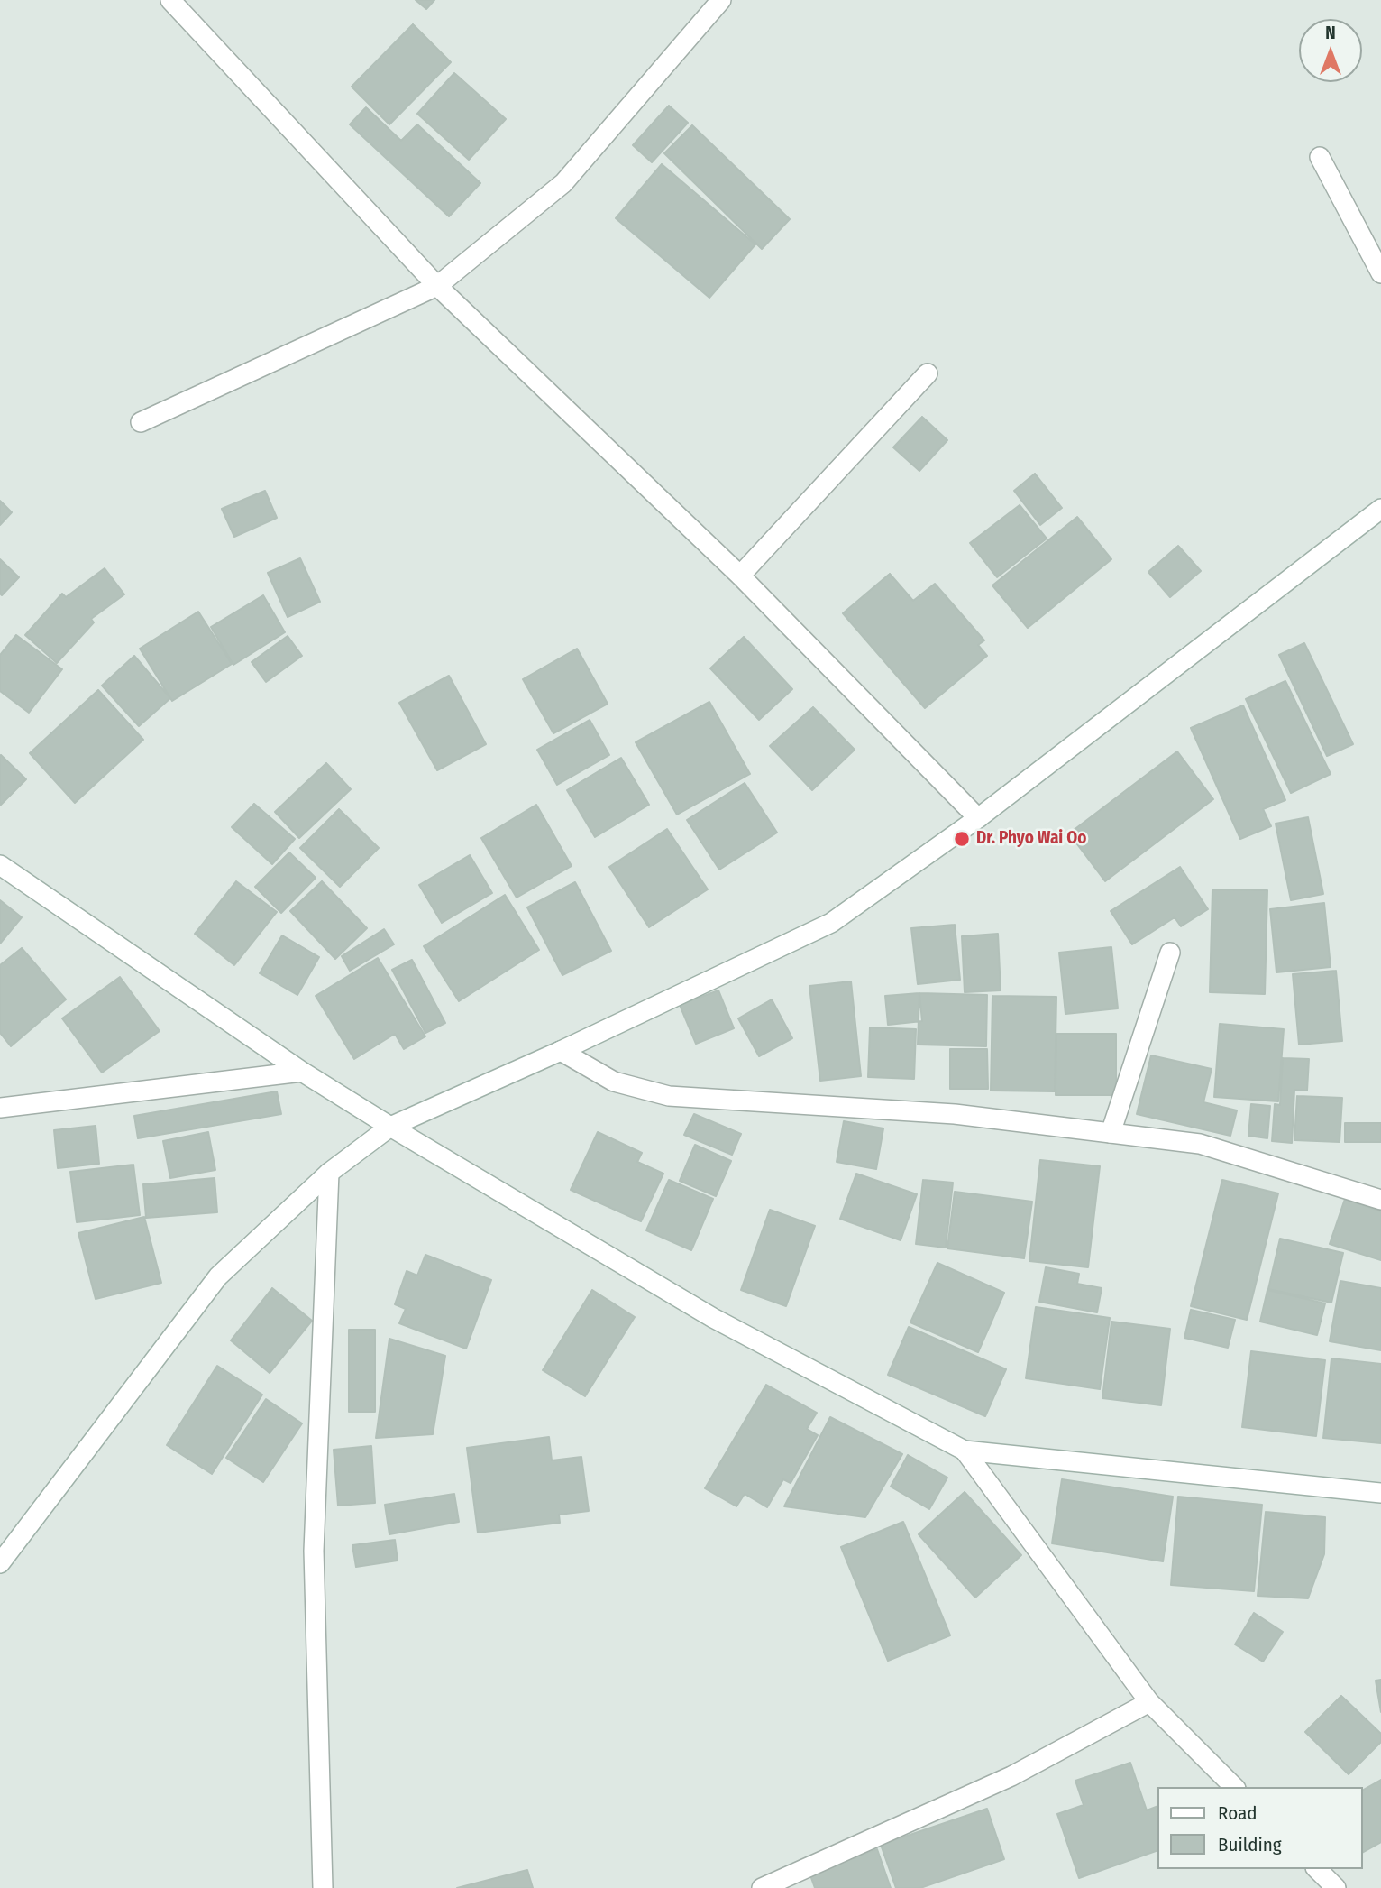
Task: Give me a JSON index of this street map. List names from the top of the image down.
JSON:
{
  "places": ["Dr. Phyo Wai Oo"],
  "legend": ["Road", "Building"],
  "north": "top"
}
